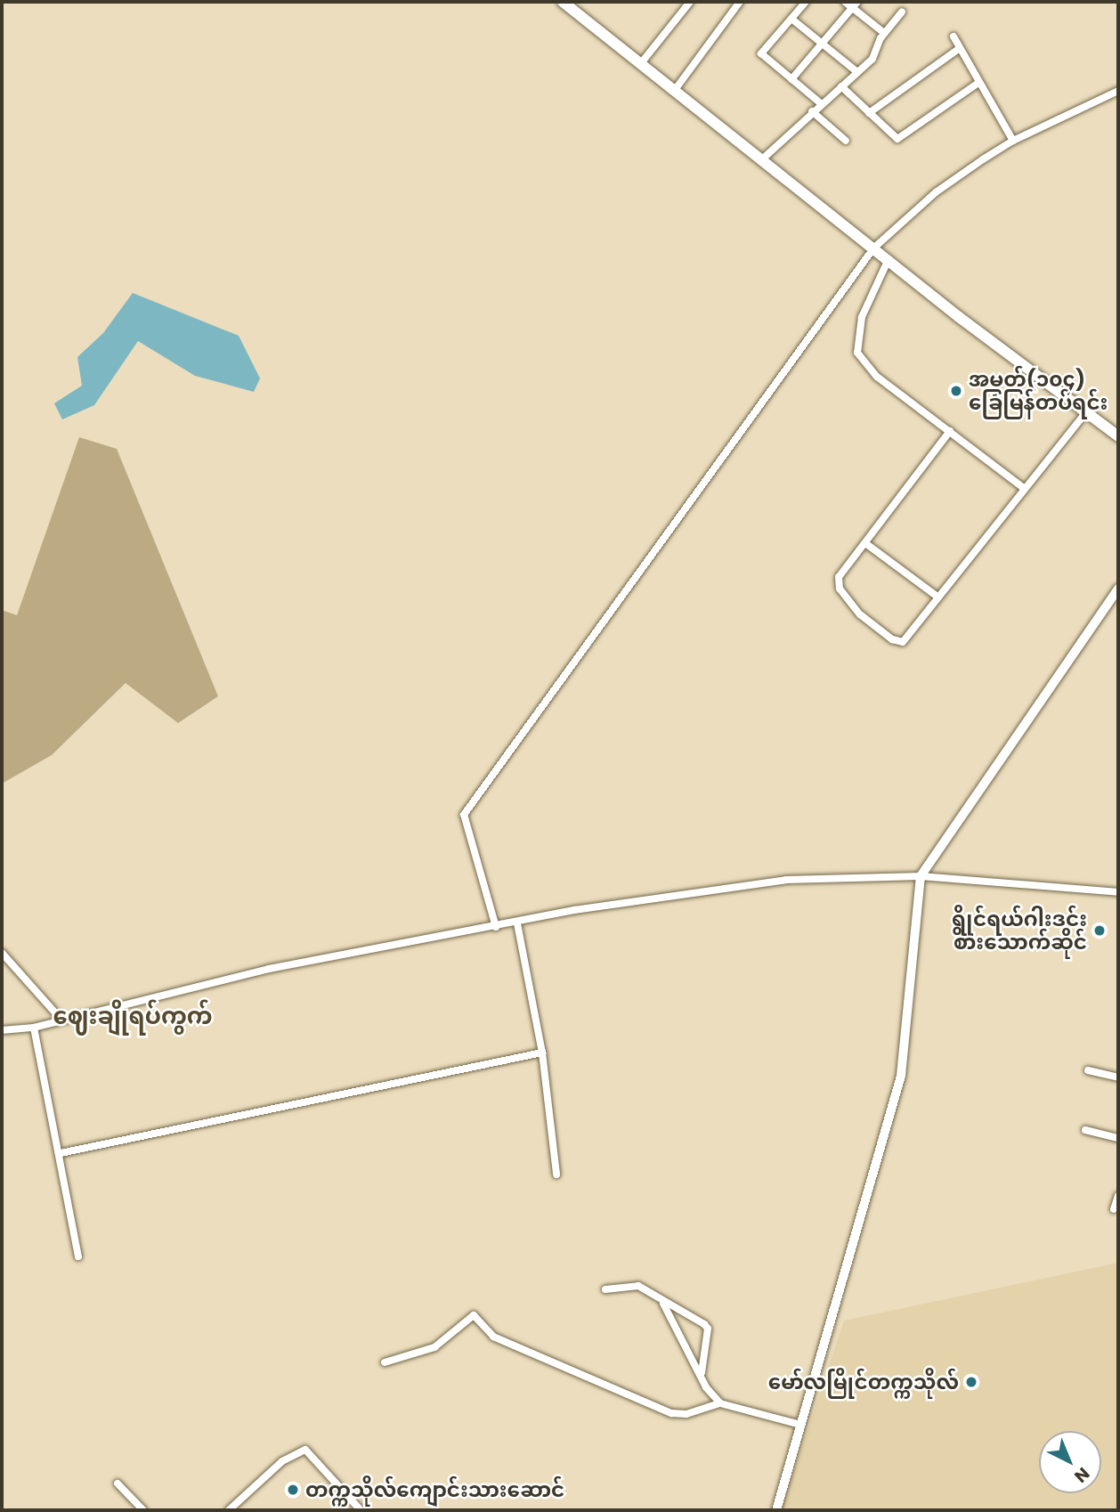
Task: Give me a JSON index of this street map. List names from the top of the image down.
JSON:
{
  "districts": ["ဈေးချိုရပ်ကွက်"],
  "places": [
    "အမှတ်(၁၀၄) ခြေမြန်တပ်ရင်း",
    "ရွိုင်ရယ်ဂါးဒင်း စားသောက်ဆိုင်",
    "မော်လမြိုင်တက္ကသိုလ်",
    "တက္ကသိုလ်ကျောင်းသားဆောင်"
  ],
  "north": "bottom right"
}
